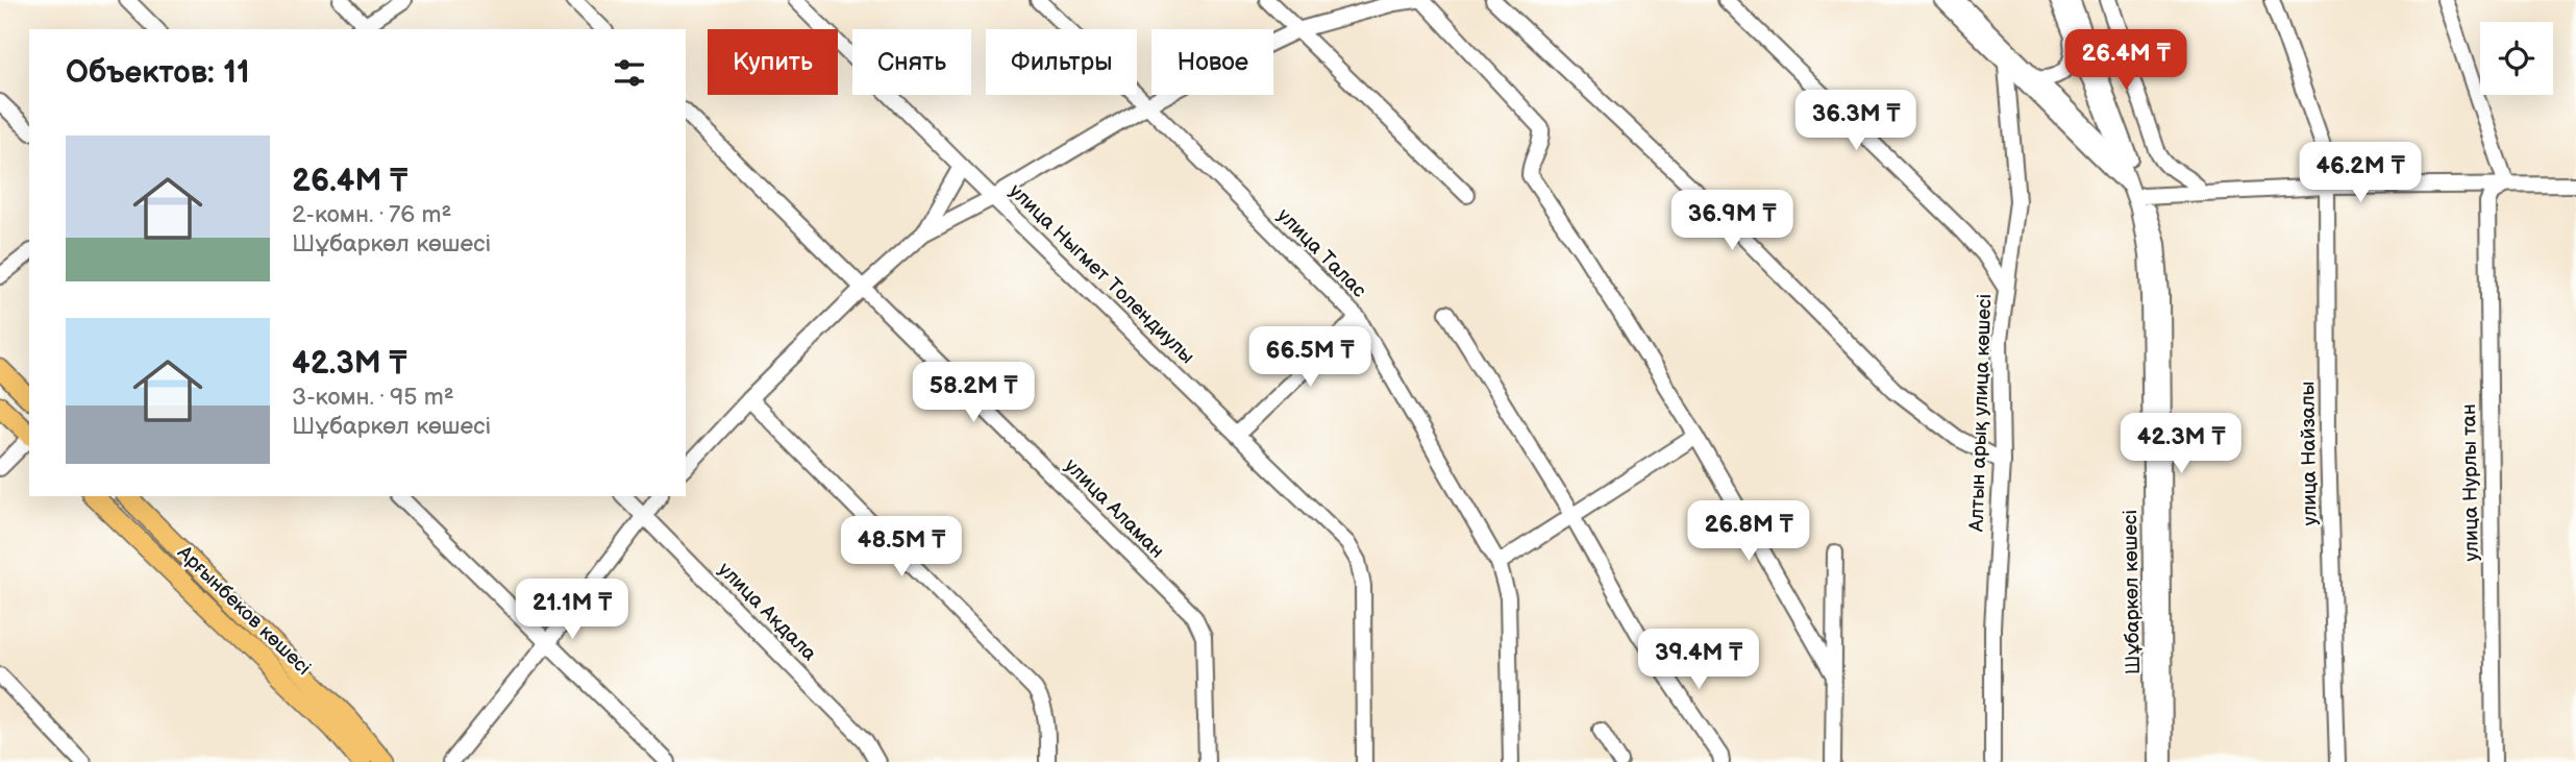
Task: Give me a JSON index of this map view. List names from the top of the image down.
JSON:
{
  "streets": {
    "main road": ["Арғынбеков көшесі"],
    "street": [
      "улица Талас",
      "улица Ныгмет Толендиулы",
      "Алтын арық улица көшесі",
      "улица Найзалы",
      "улица Нурлы тан",
      "улица Аламан",
      "Шұбаркөл көшесі",
      "улица Акдала"
    ]
  },
  "page": {
    "price": [
      "26.4M ₸",
      "36.3M ₸",
      "46.2M ₸",
      "36.9M ₸",
      "66.5M ₸",
      "58.2M ₸",
      "42.3M ₸",
      "26.8M ₸",
      "48.5M ₸",
      "21.1M ₸",
      "39.4M ₸"
    ],
    "chip": [
      "Купить",
      "Снять",
      "Фильтры",
      "Новое"
    ],
    "heading": "Объектов: 11",
    "list": [
      {
        "name": "26.4M ₸",
        "note": "2-комн. · 76 m² · Шұбаркөл көшесі"
      },
      {
        "name": "42.3M ₸",
        "note": "3-комн. · 95 m² · Шұбаркөл көшесі"
      }
    ]
  }
}
